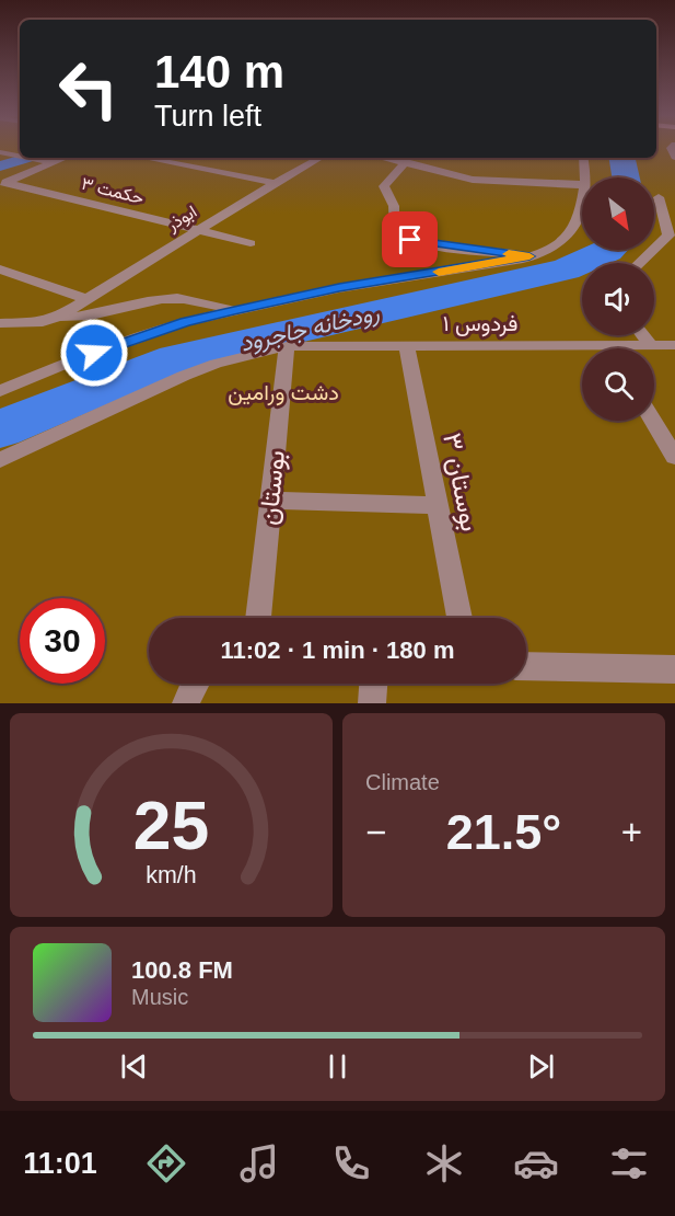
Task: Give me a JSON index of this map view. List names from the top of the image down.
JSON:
{
  "streets": {
    "street": [
      "حکمت ۳",
      "ابوذر",
      "فردوس ۱",
      "بوستان ۳",
      "بوستان"
    ]
  },
  "crossings": [
    ["حکمت ۳", "ابوذر"],
    ["فردوس ۱", "بوستان ۳"],
    ["فردوس ۱", "بوستان"]
  ],
  "water": ["رودخانه جاجرود"],
  "parks": ["دشت ورامین"],
  "north": "bottom right",
  "page": {
    "turn": ["140 m", "Turn left"],
    "limit": "30",
    "trip": "11:02 · 1 min · 180 m",
    "tile": "Climate",
    "heat": ["−", "21.5°", "+"],
    "song": ["100.8 FM", "Music"],
    "tabs": "11:01",
    "gauge": ["25", "km/h"]
  }
}
